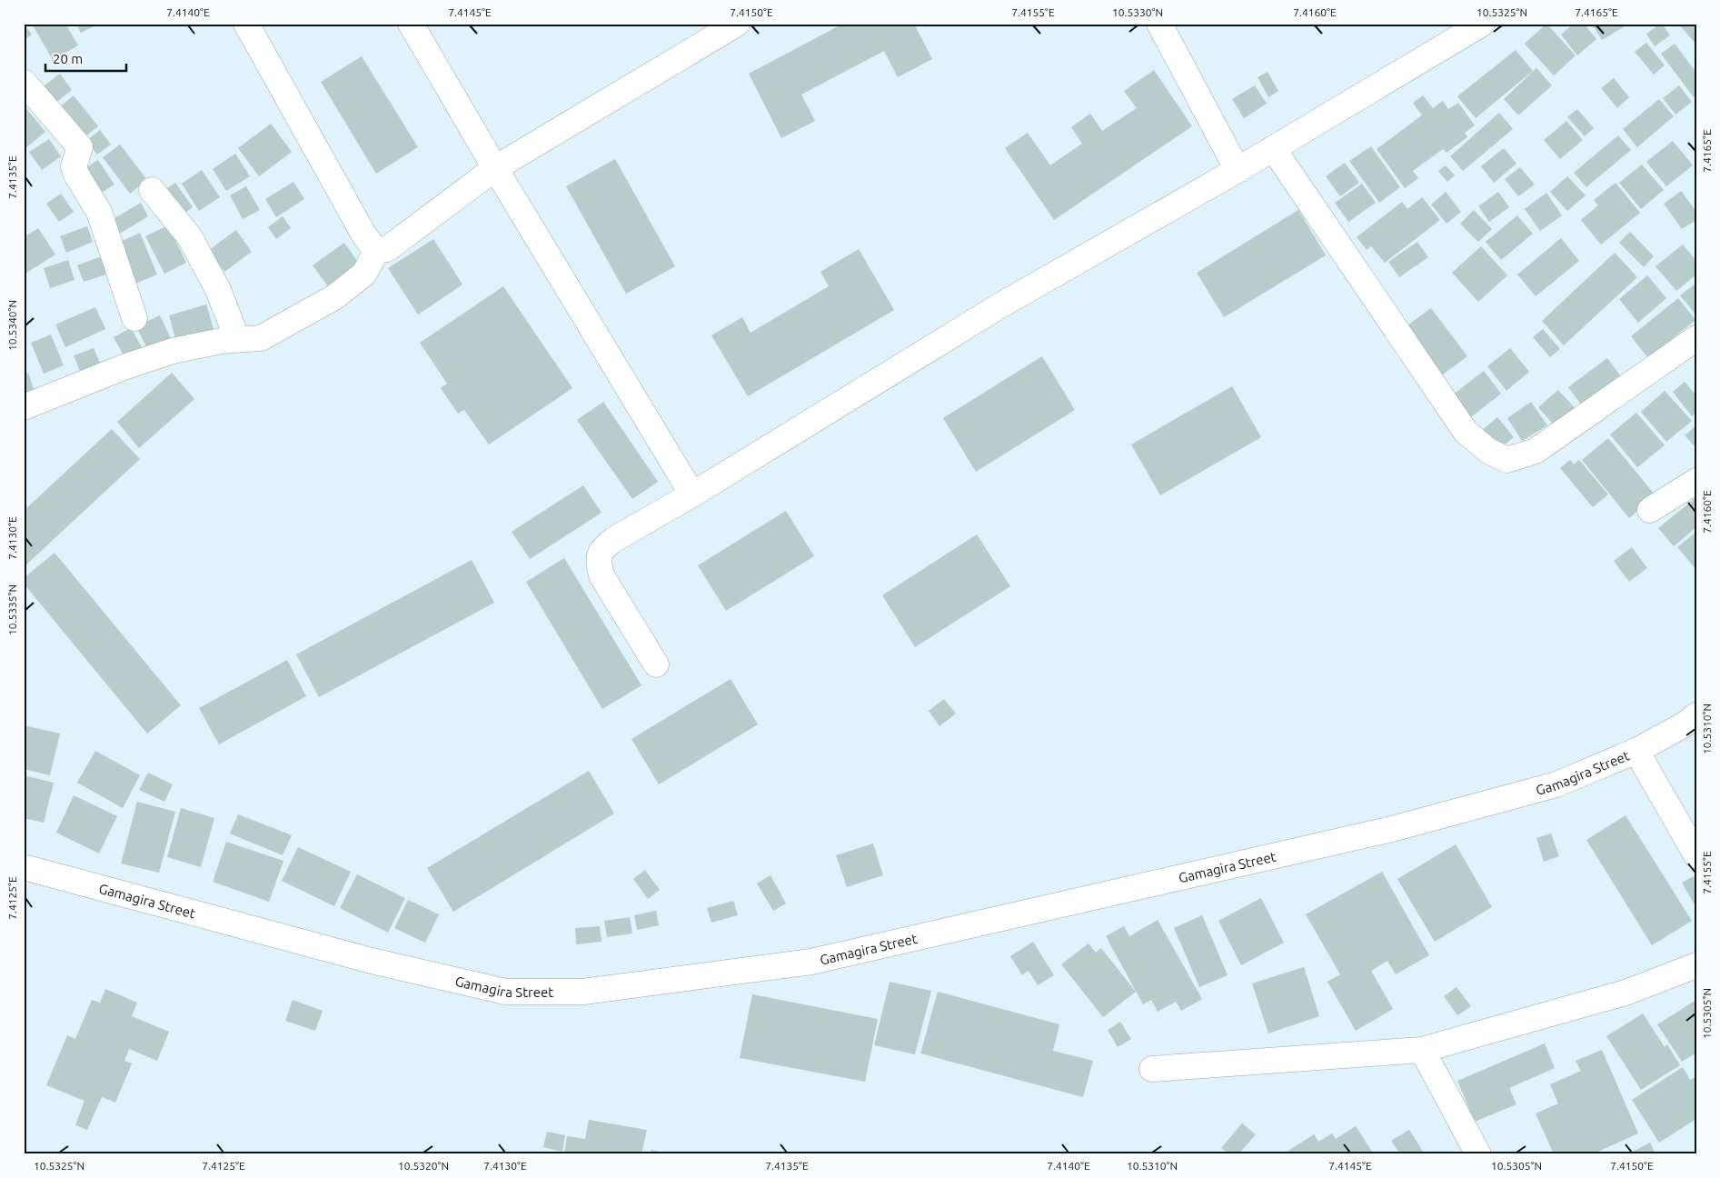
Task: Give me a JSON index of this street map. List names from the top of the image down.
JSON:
{
  "streets": {
    "street": ["Gamagira Street"]
  },
  "scale_bar": "20 m",
  "coordinates": [
    "7.4140°E",
    "7.4145°E",
    "7.4150°E",
    "7.4155°E",
    "10.5330°N",
    "7.4160°E",
    "10.5325°N",
    "7.4165°E",
    "7.4135°E",
    "10.5340°N",
    "7.4130°E",
    "10.5335°N",
    "10.5310°N",
    "7.4125°E",
    "10.5305°N",
    "10.5320°N"
  ]
}
